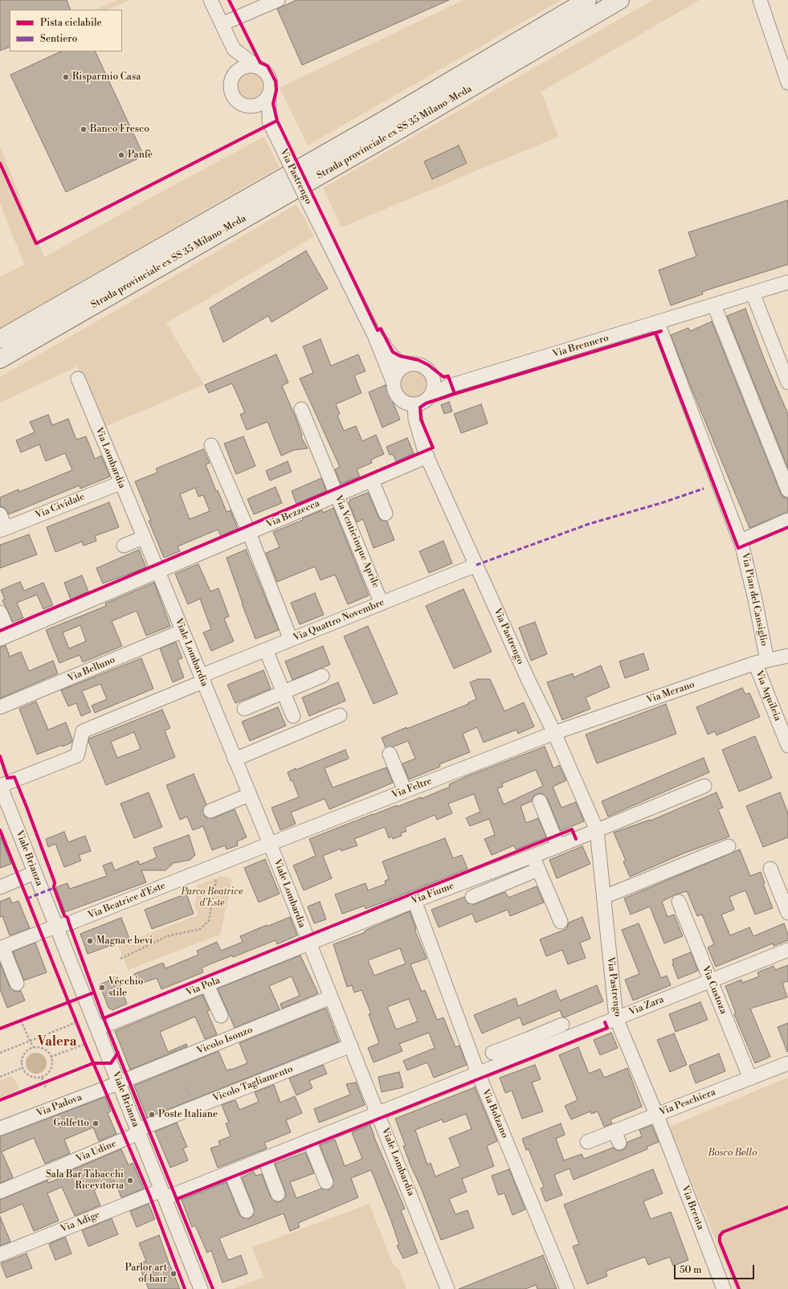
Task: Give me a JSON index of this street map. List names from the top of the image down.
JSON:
{
  "streets": {
    "highway": ["Strada provinciale ex SS 35 Milano-Meda"],
    "street": [
      "Via Pastrengo",
      "Via Brennero",
      "Via Lombardia",
      "Via Cividale",
      "Via Bezzecca",
      "Via Venticinque Aprile",
      "Via Pian del Cansiglio",
      "Via Quattro Novembre",
      "Viale Lombardia",
      "Via Belluno",
      "Via Merano",
      "Via Aquileia",
      "Via Feltre",
      "Viale Brianza",
      "Via Fiume",
      "Via Beatrice d'Este",
      "Via Pola",
      "Via Custoza",
      "Via Zara",
      "Vicolo Isonzo",
      "Vicolo Tagliamento",
      "Via Peschiera",
      "Via Padova",
      "Via Bolzano",
      "Via Udine",
      "Via Brenta",
      "Via Adige"
    ]
  },
  "crossings": [
    ["Via Pastrengo", "Via Brennero"],
    ["Via Pastrengo", "Via Bezzecca"],
    ["Via Pastrengo", "Via Quattro Novembre"],
    ["Via Pastrengo", "Via Merano"],
    ["Via Pastrengo", "Via Feltre"],
    ["Via Pastrengo", "Via Fiume"],
    ["Via Pastrengo", "Via Zara"],
    ["Via Pastrengo", "Via Peschiera"],
    ["Via Pastrengo", "Via Brenta"],
    ["Via Brennero", "Via Pian del Cansiglio"],
    ["Via Lombardia", "Via Cividale"],
    ["Via Lombardia", "Via Bezzecca"],
    ["Via Lombardia", "Viale Lombardia"],
    ["Via Bezzecca", "Via Venticinque Aprile"],
    ["Via Bezzecca", "Viale Lombardia"],
    ["Via Venticinque Aprile", "Via Quattro Novembre"],
    ["Via Pian del Cansiglio", "Via Merano"],
    ["Via Pian del Cansiglio", "Via Aquileia"],
    ["Via Quattro Novembre", "Viale Lombardia"],
    ["Via Quattro Novembre", "Viale Brianza"],
    ["Viale Lombardia", "Via Belluno"],
    ["Viale Lombardia", "Via Feltre"],
    ["Viale Lombardia", "Via Fiume"],
    ["Viale Lombardia", "Via Beatrice d'Este"],
    ["Viale Lombardia", "Via Pola"],
    ["Viale Lombardia", "Via Zara"],
    ["Viale Lombardia", "Vicolo Isonzo"],
    ["Viale Lombardia", "Vicolo Tagliamento"],
    ["Via Merano", "Via Aquileia"],
    ["Via Merano", "Via Feltre"],
    ["Via Feltre", "Via Beatrice d'Este"],
    ["Viale Brianza", "Via Beatrice d'Este"],
    ["Viale Brianza", "Via Pola"],
    ["Viale Brianza", "Via Zara"],
    ["Viale Brianza", "Vicolo Isonzo"],
    ["Viale Brianza", "Vicolo Tagliamento"],
    ["Viale Brianza", "Via Padova"],
    ["Viale Brianza", "Via Udine"],
    ["Viale Brianza", "Via Adige"],
    ["Via Fiume", "Via Pola"],
    ["Via Fiume", "Via Bolzano"],
    ["Via Custoza", "Via Zara"],
    ["Via Custoza", "Via Peschiera"],
    ["Via Zara", "Via Bolzano"],
    ["Via Zara", "Via Adige"],
    ["Vicolo Isonzo", "Via Padova"],
    ["Vicolo Tagliamento", "Via Udine"],
    ["Via Peschiera", "Via Brenta"]
  ],
  "districts": ["Valera"],
  "parks": ["Parco Beatrice d'Este", "Bosco Bello"],
  "places": [
    "Risparmio Casa",
    "Banco Fresco",
    "Panfè",
    "Magna e bevi",
    "Vecchio stile",
    "Poste Italiane",
    "Golfetto",
    "Sala Bar Tabacchi Ricevitoria",
    "Parlor art of hair"
  ],
  "legend": ["Pista ciclabile", "Sentiero"],
  "scale_bar": "50 m"
}
